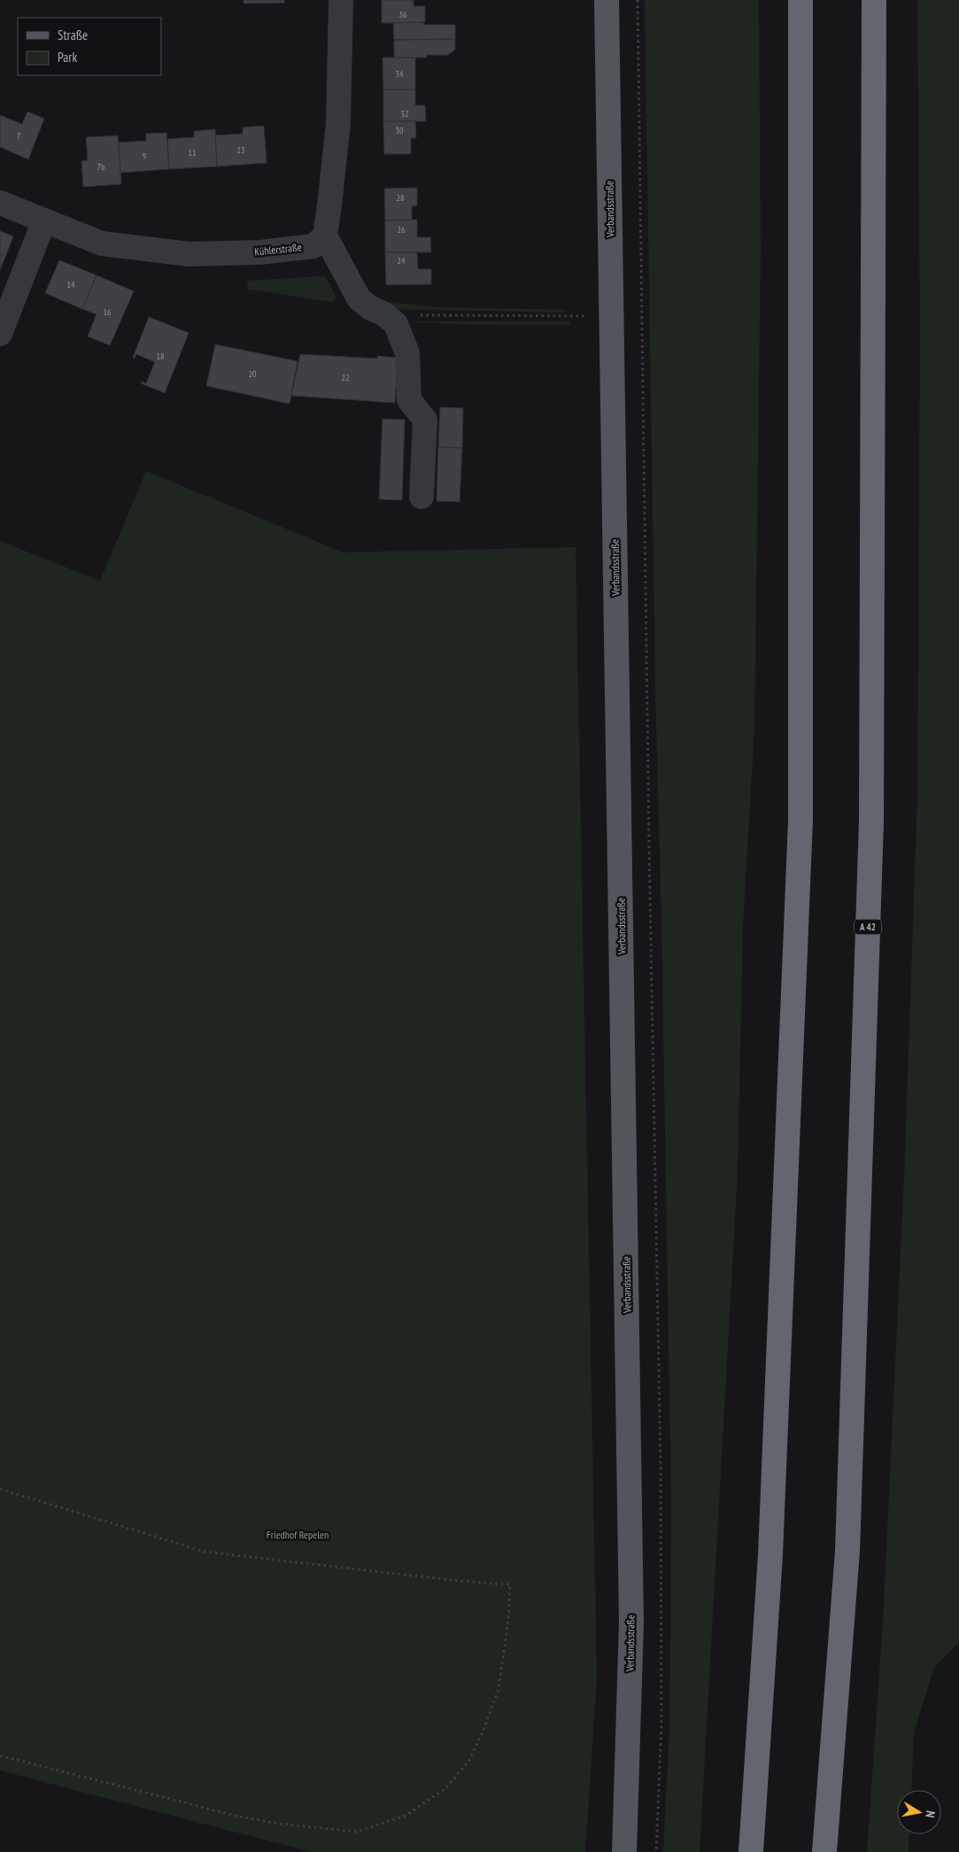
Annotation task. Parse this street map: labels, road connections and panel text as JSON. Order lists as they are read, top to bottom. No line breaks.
{"streets":{"highway":["A 42"],"main road":["Verbandsstraße"],"street":["Kühlerstraße"]},"parks":["Friedhof Repelen"],"house_numbers":["36","34","32","30","7","13","11","9","7b","28","26","24","14","16","18","20","22"],"legend":["Straße","Park"],"north":"right"}
